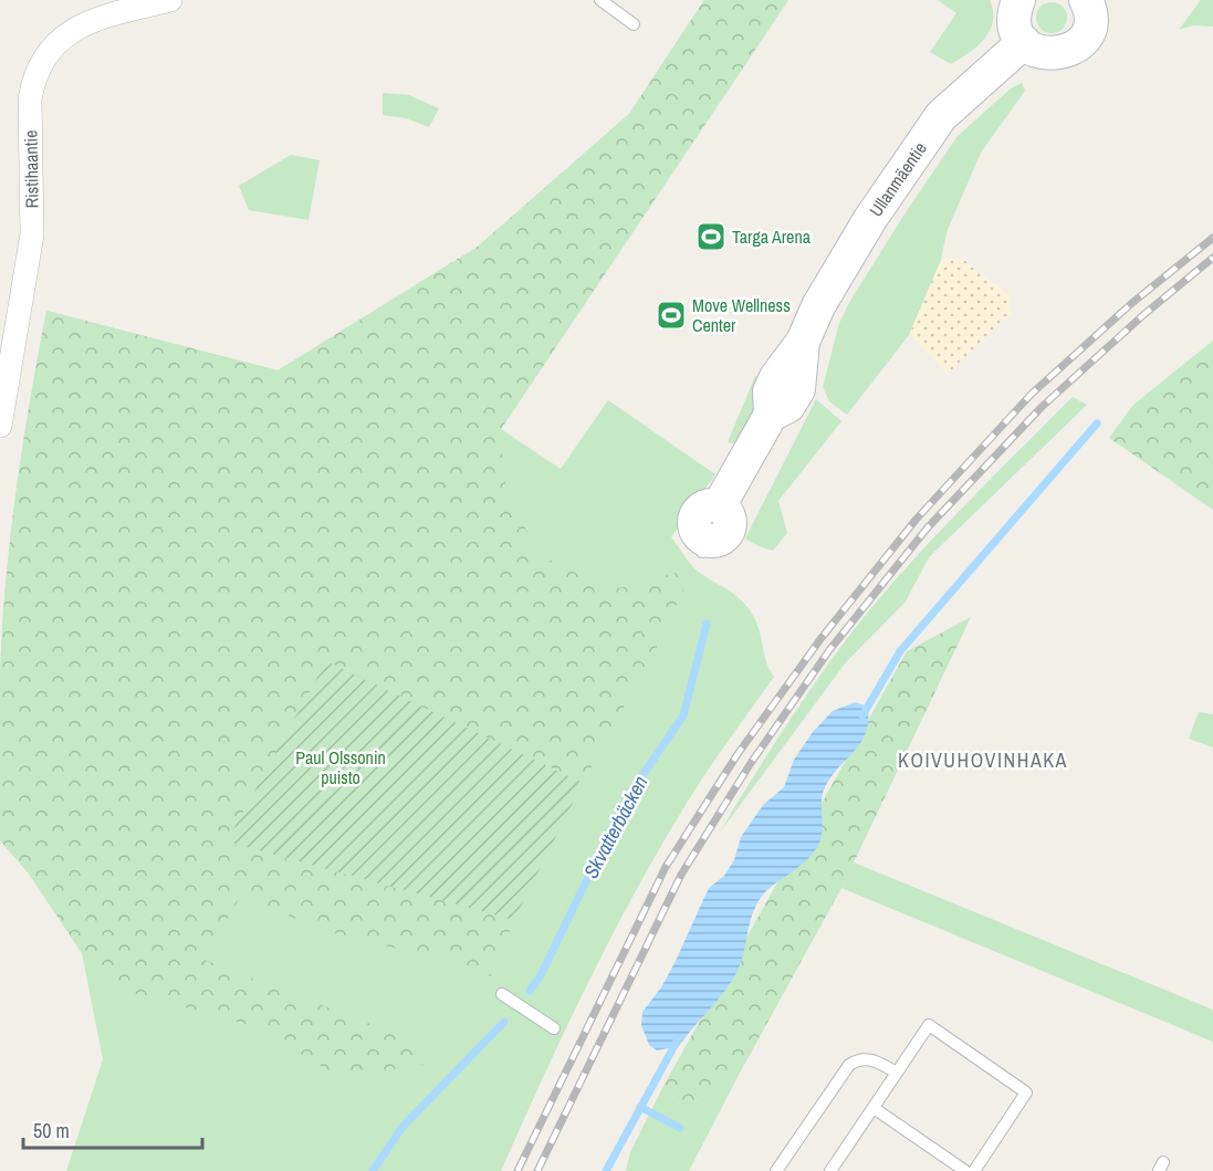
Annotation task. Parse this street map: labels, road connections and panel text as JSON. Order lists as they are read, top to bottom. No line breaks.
{"streets":{"street":["Ristihaantie","Ullanmäentie"]},"districts":["KOIVUHOVINHAKA"],"water":["Skvatterbäcken"],"parks":["Paul Olssonin puisto"],"places":{"sports":["Targa Arena","Move Wellness Center"]},"scale_bar":"50 m"}
